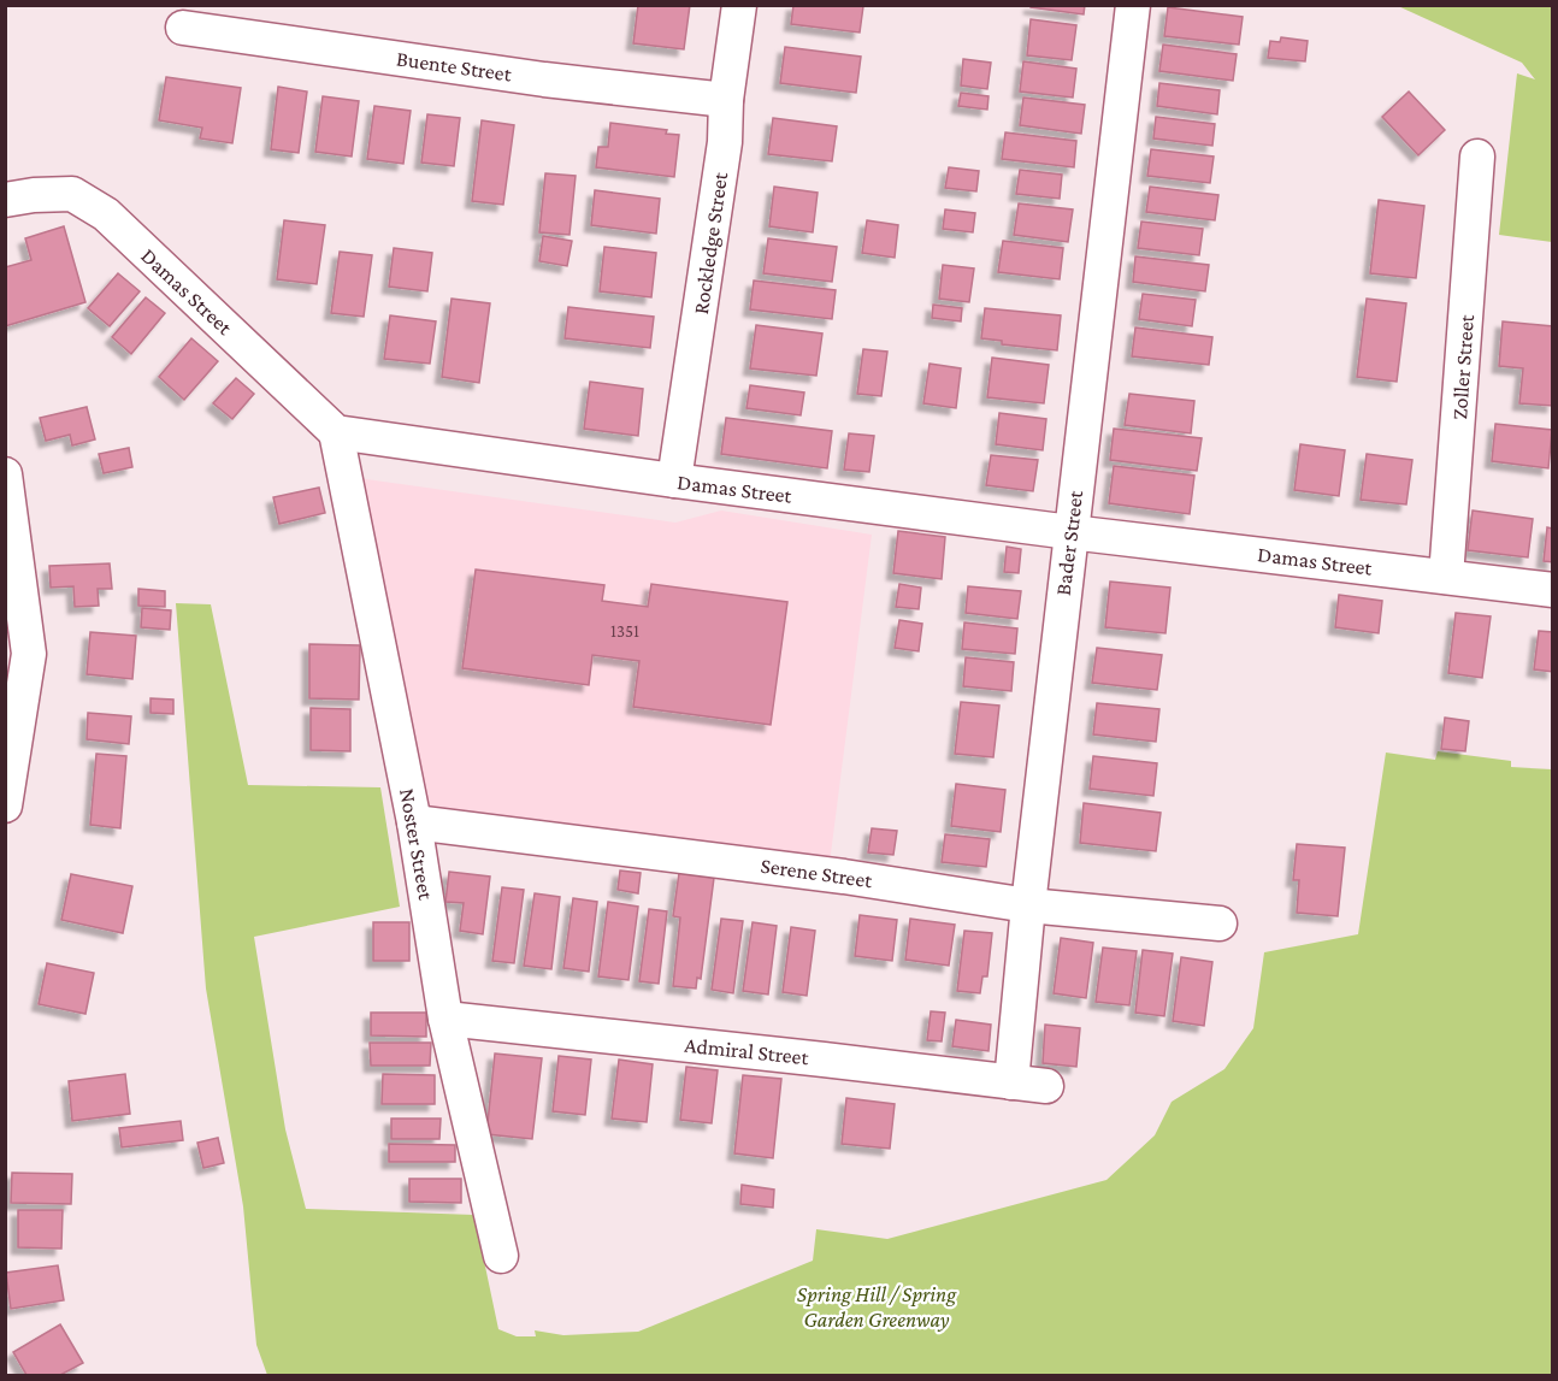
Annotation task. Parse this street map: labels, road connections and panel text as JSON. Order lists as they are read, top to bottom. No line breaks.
{"streets":{"street":["Buente Street","Rockledge Street","Damas Street","Zoller Street","Bader Street","Noster Street","Serene Street","Admiral Street"]},"crossings":[["Buente Street","Rockledge Street"],["Rockledge Street","Damas Street"],["Damas Street","Zoller Street"],["Damas Street","Bader Street"],["Damas Street","Noster Street"],["Bader Street","Serene Street"],["Bader Street","Admiral Street"],["Noster Street","Serene Street"],["Noster Street","Admiral Street"]],"parks":["Spring Hill / Spring Garden Greenway"],"house_numbers":["1351"]}
